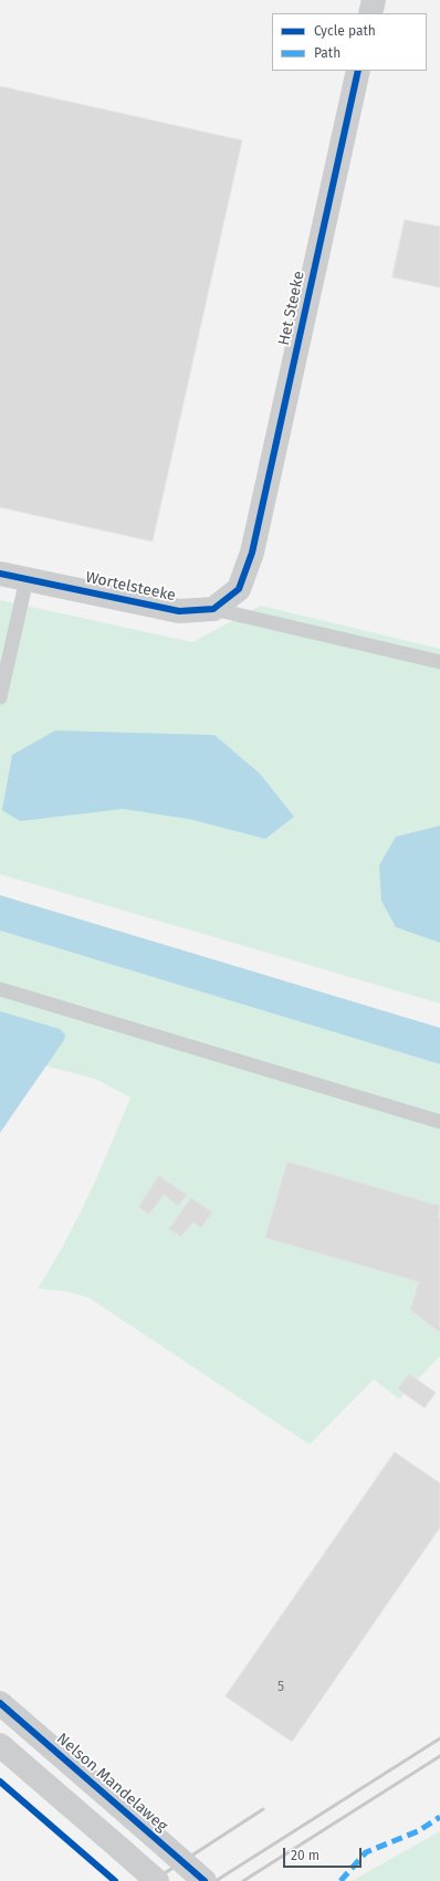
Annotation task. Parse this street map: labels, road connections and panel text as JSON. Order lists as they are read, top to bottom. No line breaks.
{"streets":{"street":["Het Steeke","Wortelsteeke","Nelson Mandelaweg"]},"crossings":[["Het Steeke","Wortelsteeke"]],"house_numbers":["5"],"legend":["Cycle path","Path"],"scale_bar":"20 m"}
